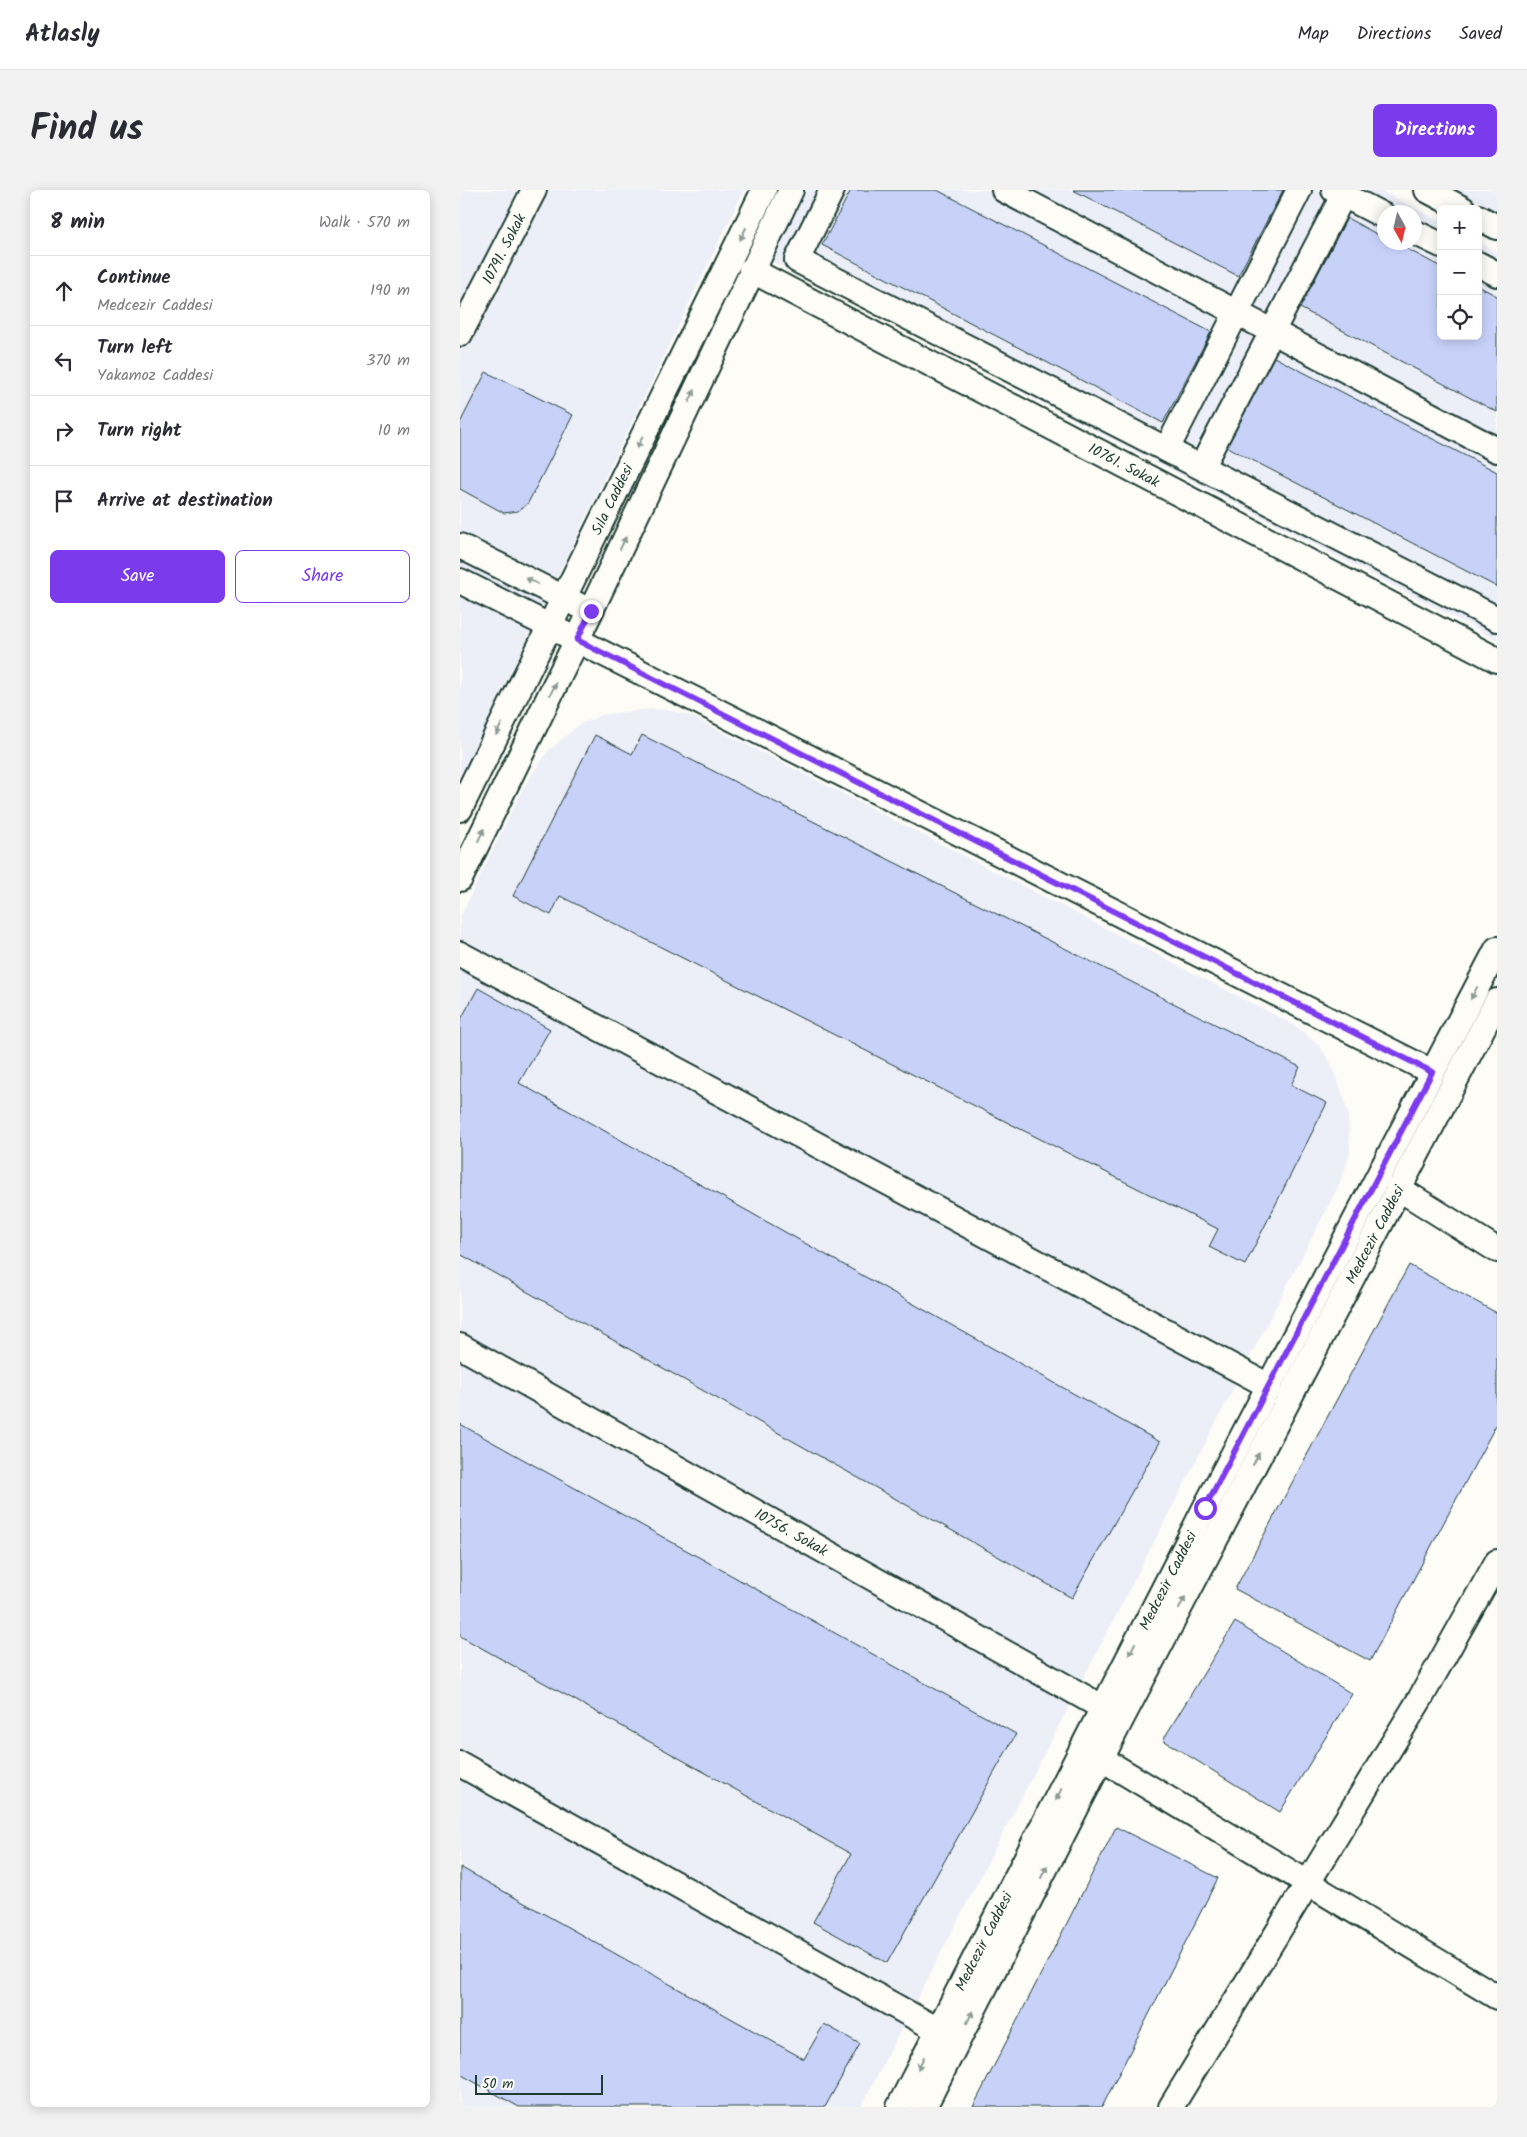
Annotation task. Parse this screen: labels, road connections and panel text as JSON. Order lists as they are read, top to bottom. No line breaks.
{"streets":{"street":["10791. Sokak","10761. Sokak","Sıla Caddesi","Medcezir Caddesi","10756. Sokak"]},"crossings":[["Medcezir Caddesi","10756. Sokak"]],"scale_bar":"50 m","north":"bottom","page":{"header":"Atlasly","nav":["Map","Directions","Saved"],"title":"Find us","buttons":["Directions",["Save","Share"]],"heading":["8 min","Walk · 570 m"],"map_buttons":["+","−"],"list":[["Continue","Medcezir Caddesi","190 m"],["Turn left","Yakamoz Caddesi","370 m"],["Turn right","10 m"],"Arrive at destination"],"scale":"50 m"}}
